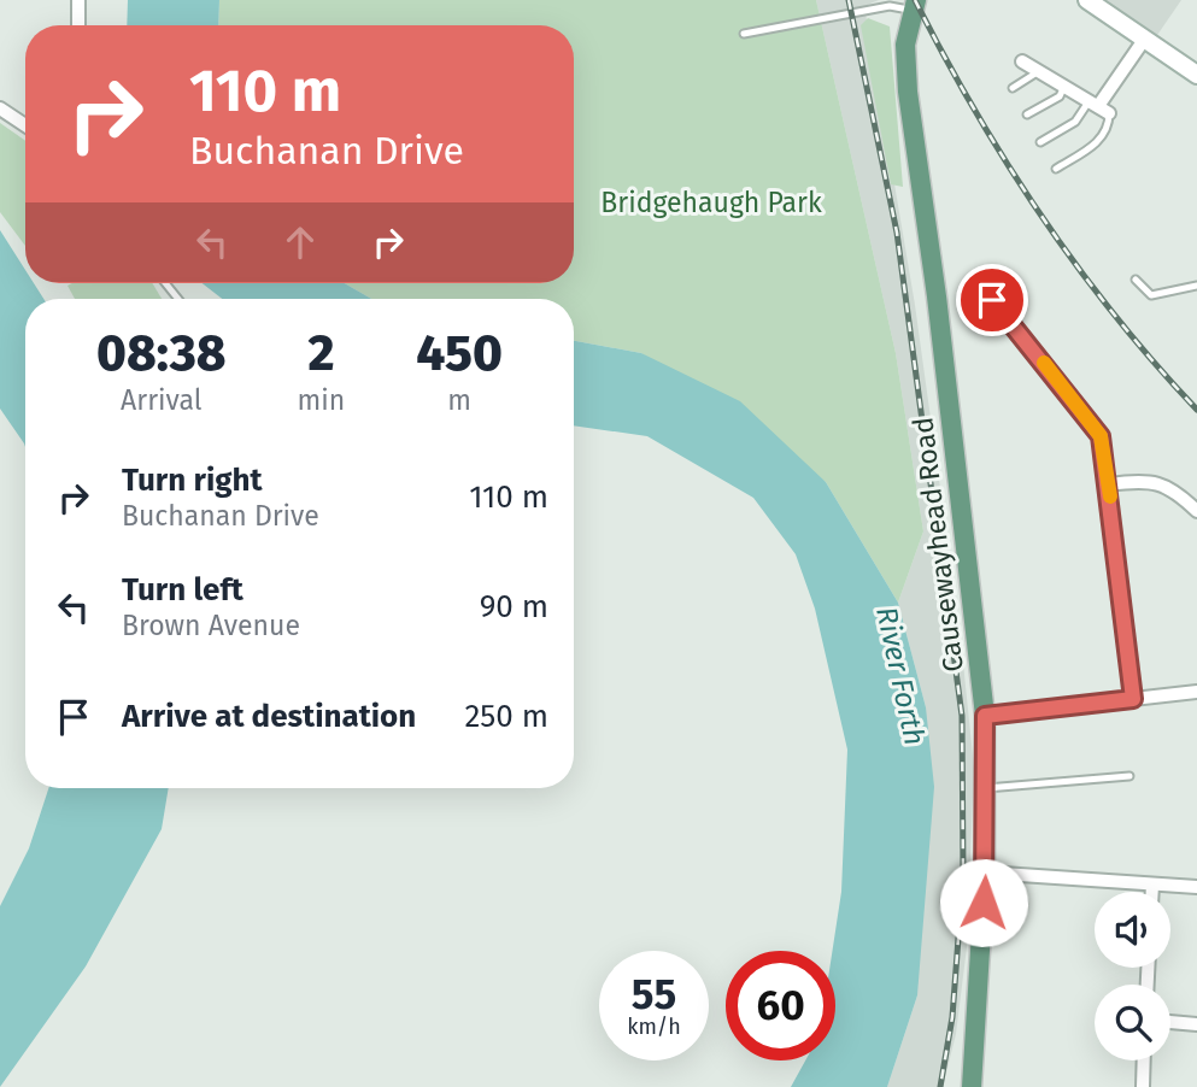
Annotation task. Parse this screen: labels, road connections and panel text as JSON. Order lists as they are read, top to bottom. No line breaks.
{"streets":{"main road":["Causewayhead Road"]},"water":["River Forth"],"parks":["Bridgehaugh Park"],"page":{"turn":["110 m","Buchanan Drive"],"eta":["08:38","Arrival","2","min","450","m"],"list":[{"name":"Turn right","note":"Buchanan Drive","value":"110 m"},{"name":"Turn left","note":"Brown Avenue","value":"90 m"},{"name":"Arrive at destination","value":"250 m"}],"speed":"55 km/h","limit":"60"}}
